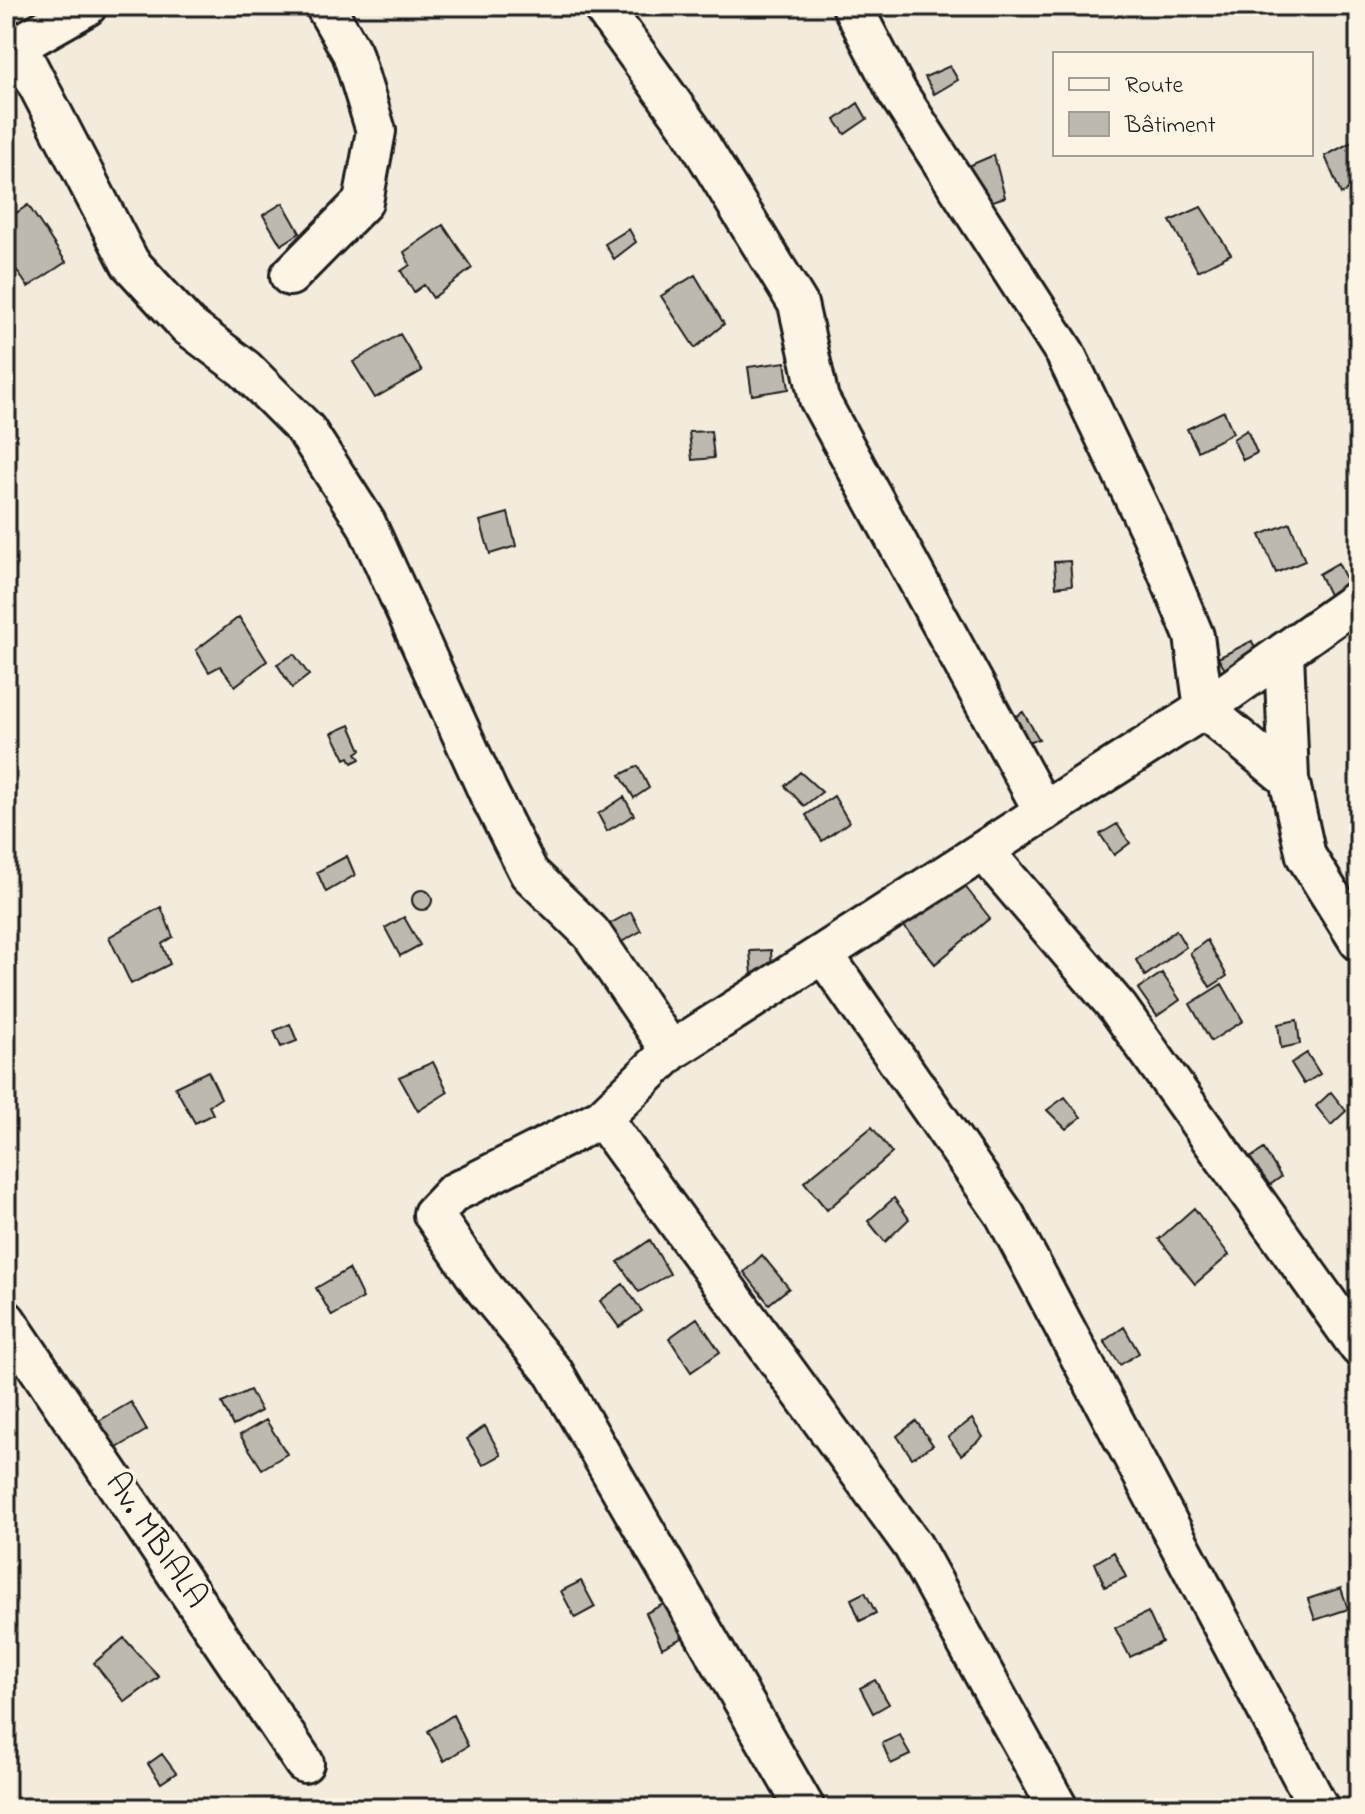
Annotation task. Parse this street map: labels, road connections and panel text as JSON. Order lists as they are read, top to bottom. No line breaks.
{"streets":{"street":["Av. MBIALA"]},"legend":["Route","Bâtiment"]}
